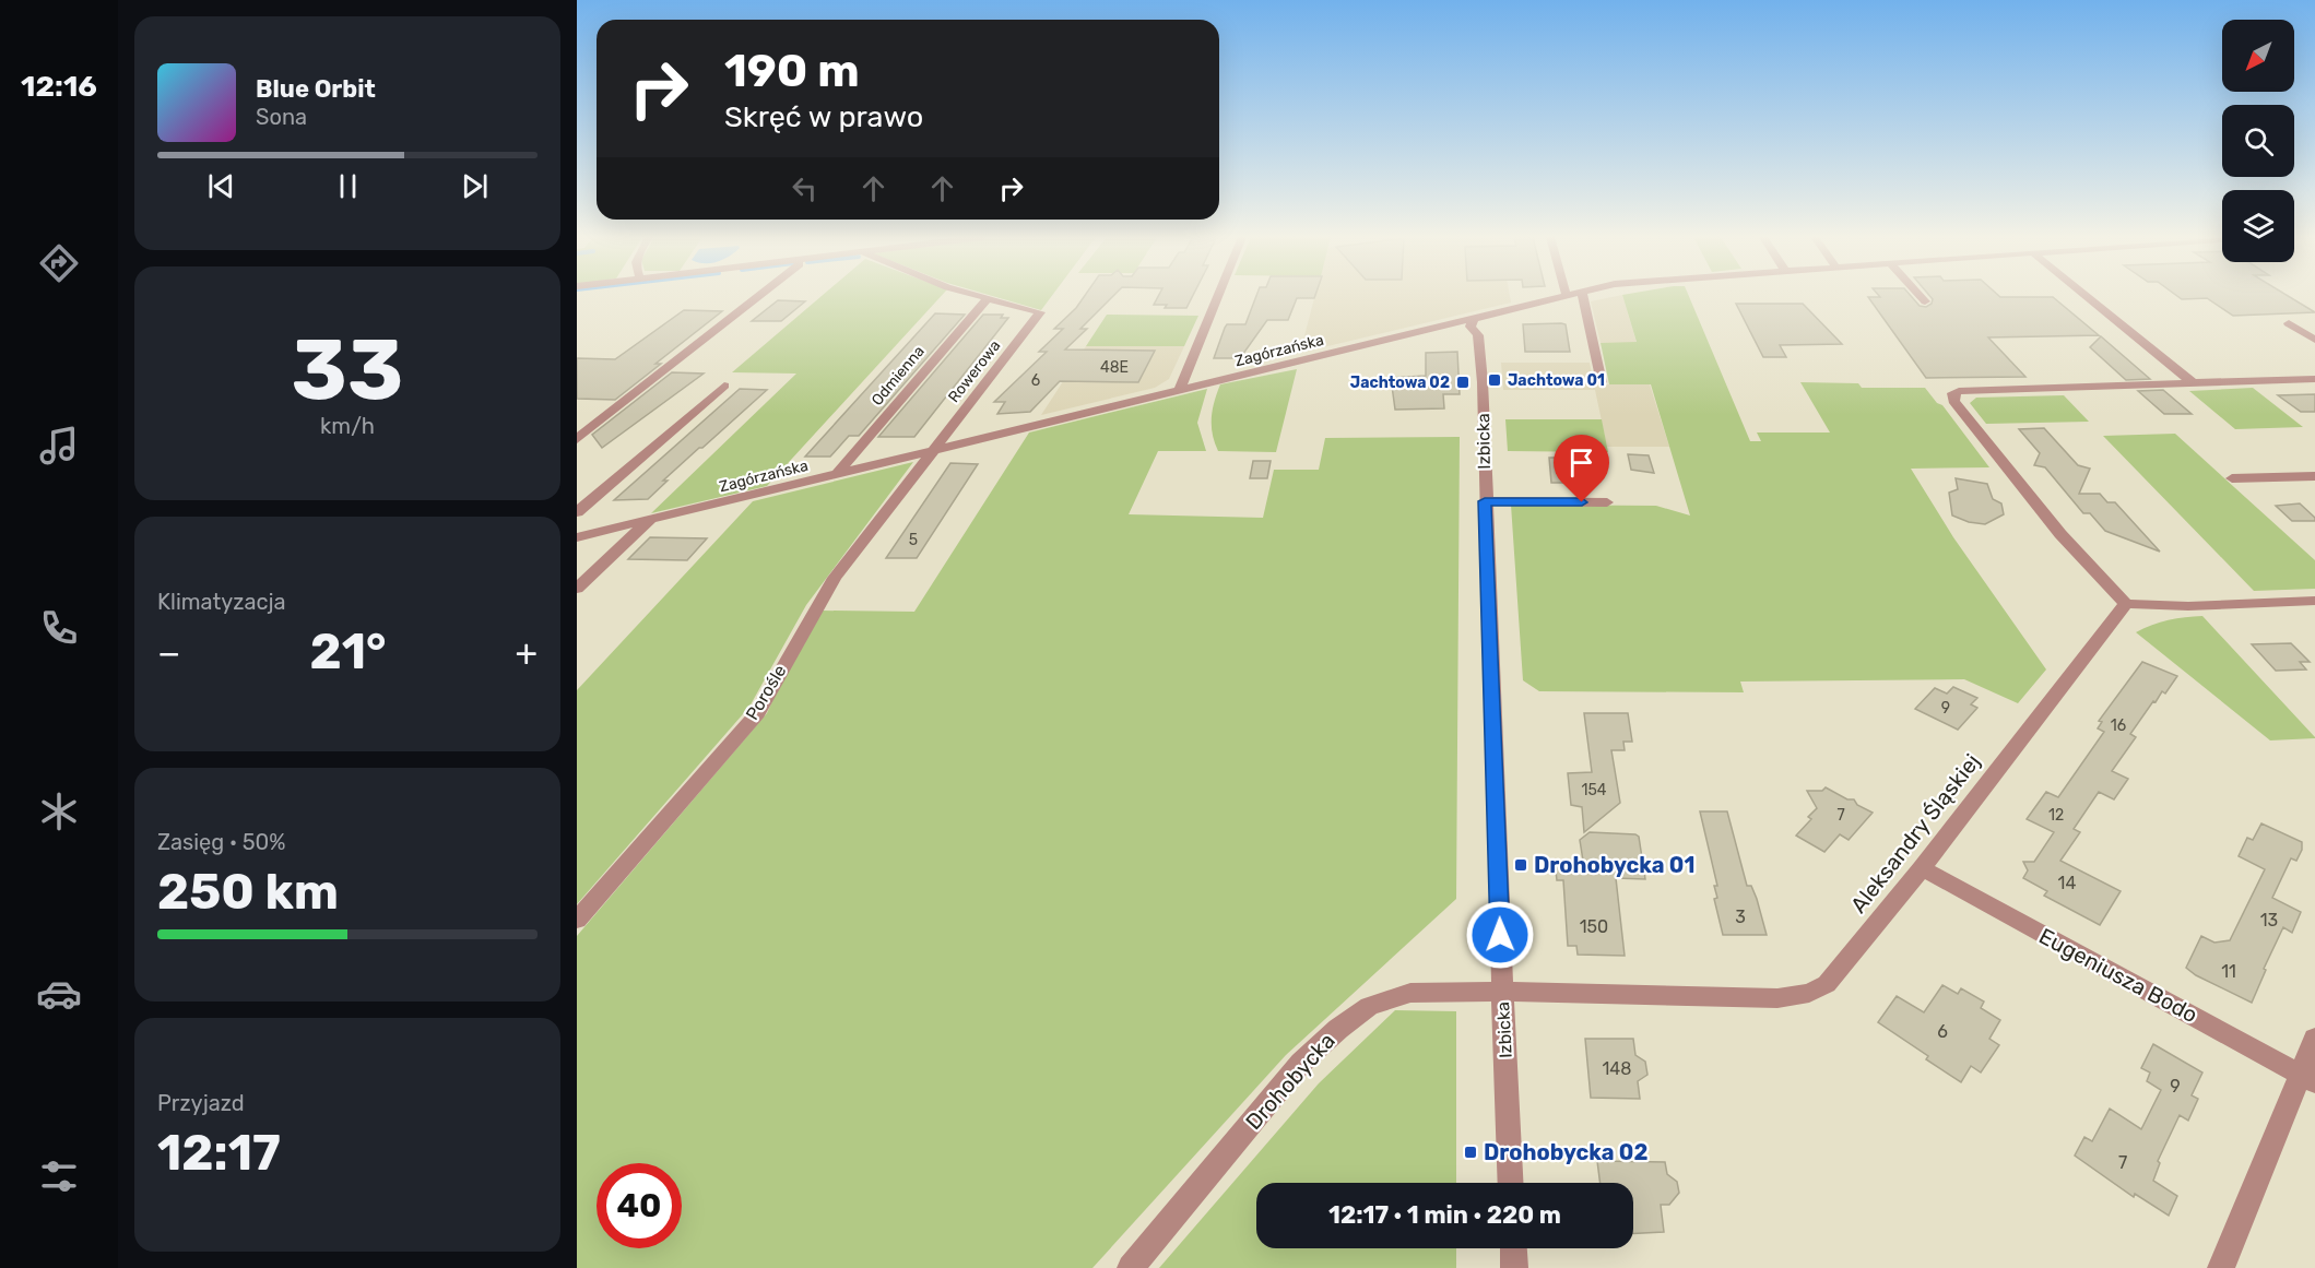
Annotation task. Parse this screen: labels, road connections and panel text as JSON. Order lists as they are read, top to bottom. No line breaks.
{"streets":{"street":["Zagórzańska","Rowerowa","Odmienna","Izbicka","Porośle","Aleksandry Śląskiej","Eugeniusza Bodo","Drohobycka"]},"crossings":[["Zagórzańska","Rowerowa"],["Zagórzańska","Odmienna"],["Zagórzańska","Izbicka"],["Zagórzańska","Porośle"],["Rowerowa","Odmienna"],["Rowerowa","Porośle"],["Izbicka","Aleksandry Śląskiej"],["Izbicka","Drohobycka"],["Aleksandry Śląskiej","Eugeniusza Bodo"],["Aleksandry Śląskiej","Drohobycka"]],"places":{"transit":["Jachtowa 01","Jachtowa 02","Drohobycka 01","Drohobycka 02"]},"house_numbers":["48E","6","5","9","16","154","7","12","14","3","13","150","11","6","148","9","7"],"north":"bottom left","page":{"tabs":"12:16","turn":["190 m","Skręć w prawo"],"song":["Blue Orbit","Sona"],"tile":[["33","km/h"],"Klimatyzacja",["Zasięg · 50%","250 km"],["Przyjazd","12:17"]],"heat":["−","21°","+"],"limit":"40","trip":"12:17 · 1 min · 220 m"}}
